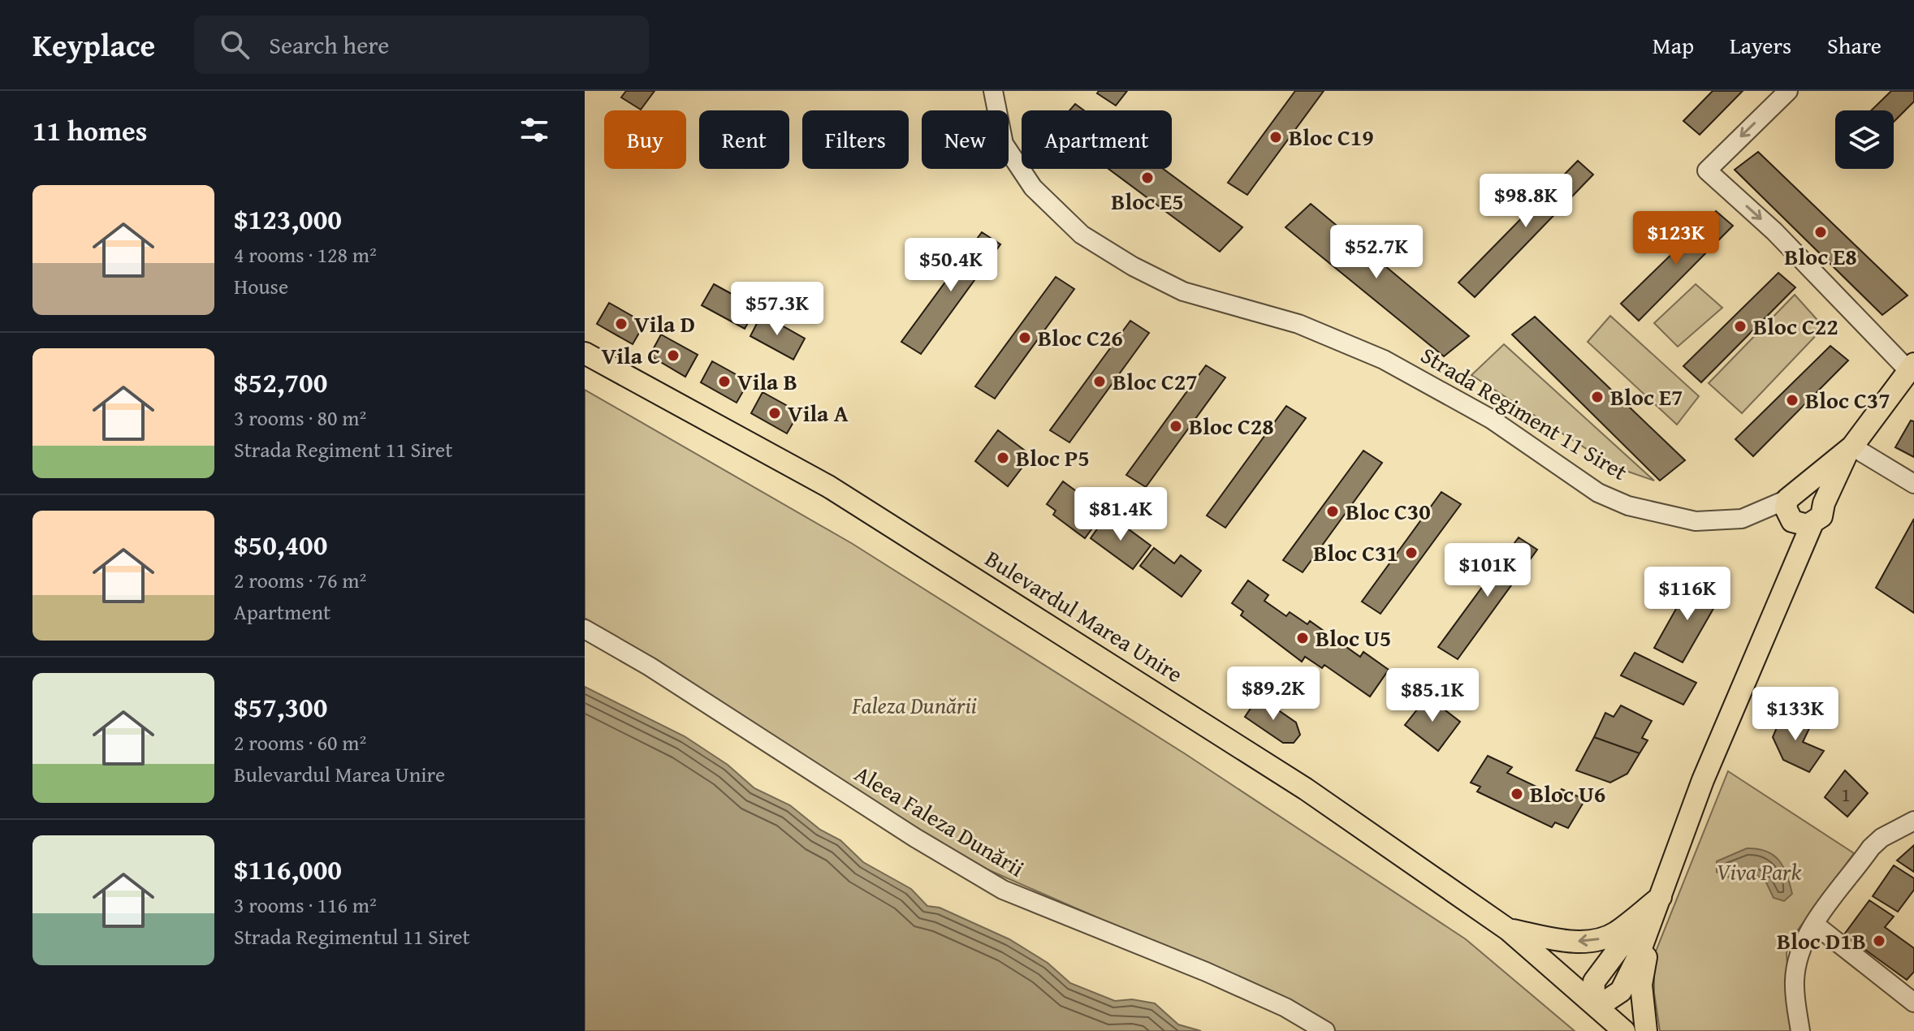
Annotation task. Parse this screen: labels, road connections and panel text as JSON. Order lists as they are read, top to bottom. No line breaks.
{"streets":{"main road":["Bulevardul Marea Unire"],"street":["Strada Regiment 11 Siret","Aleea Faleza Dunării"]},"parks":["Faleza Dunării","Viva Park"],"places":["Bloc C19","Bloc E5","Bloc E8","Vila D","Bloc C22","Bloc C26","Vila C","Vila B","Bloc C27","Bloc E7","Bloc C37","Vila A","Bloc C28","Bloc P5","Bloc C30","Bloc C31","Bloc U5","Bloc U6","Bloc D1B"],"house_numbers":["1"],"page":{"header":"Keyplace","search":"Search here","nav":["Map","Layers","Share"],"heading":"11 homes","chip":["Buy","Rent","Filters","New","Apartment"],"list":[{"name":"$123,000","note":"4 rooms · 128 m² · House"},{"name":"$52,700","note":"3 rooms · 80 m² · Strada Regiment 11 Siret"},{"name":"$50,400","note":"2 rooms · 76 m² · Apartment"},{"name":"$57,300","note":"2 rooms · 60 m² · Bulevardul Marea Unire"},{"name":"$116,000","note":"3 rooms · 116 m² · Strada Regimentul 11 Siret"}],"price":["$98.8K","$123K","$52.7K","$50.4K","$57.3K","$81.4K","$101K","$116K","$89.2K","$85.1K","$133K"]}}
